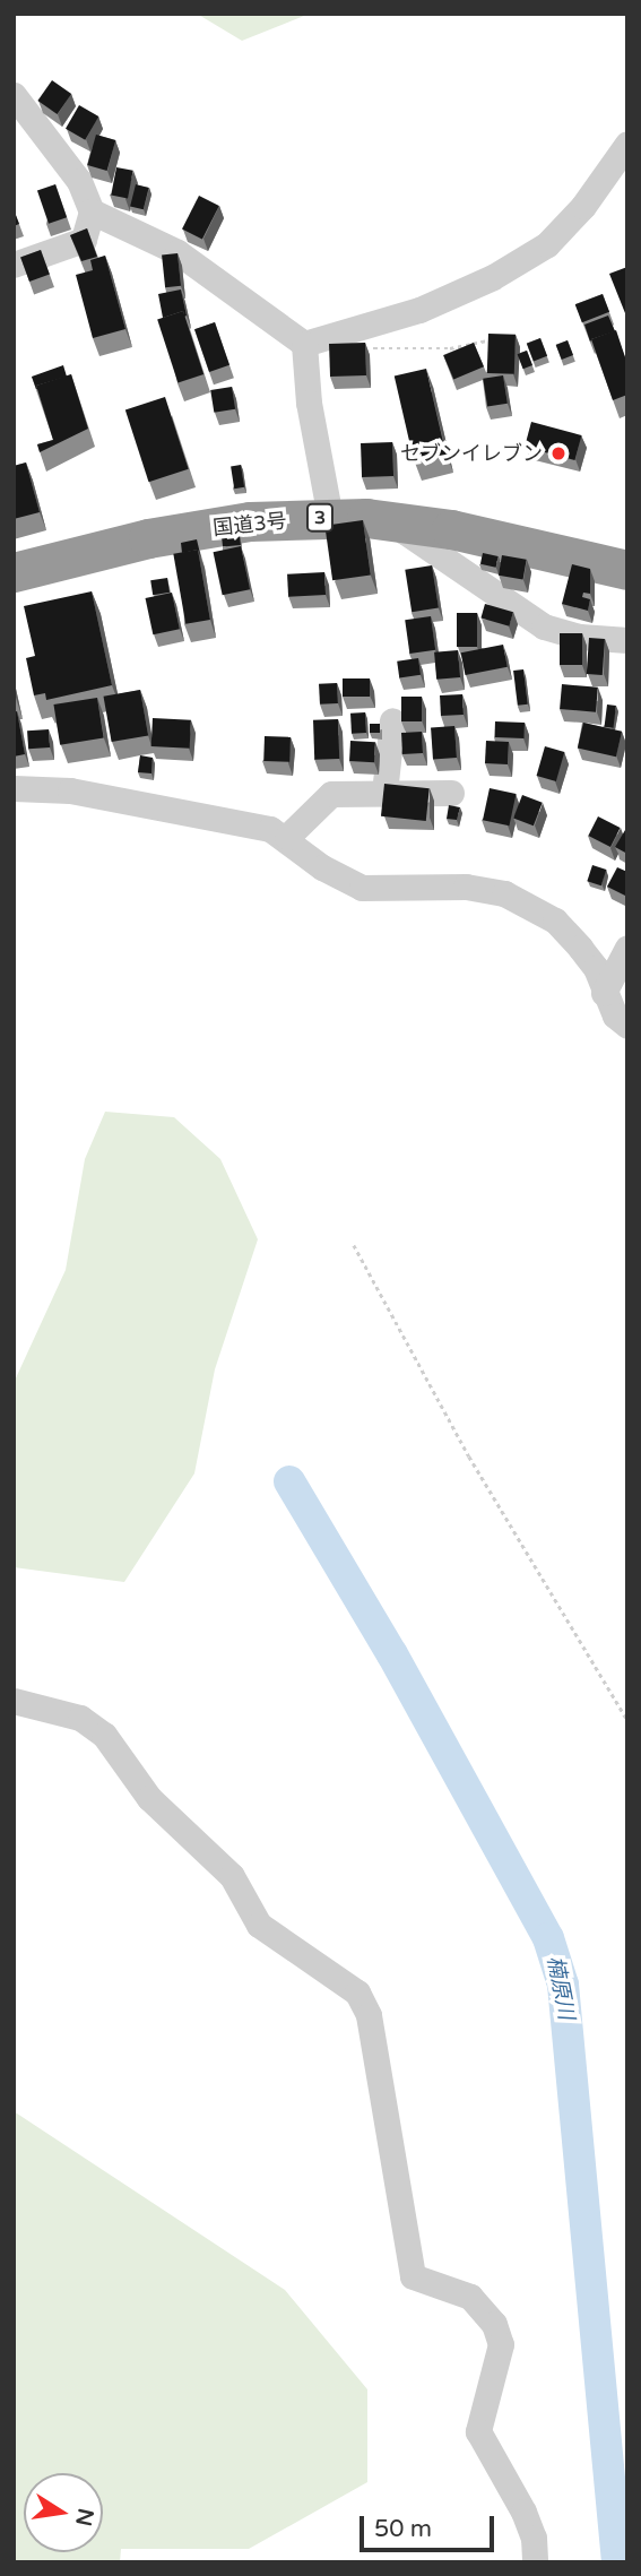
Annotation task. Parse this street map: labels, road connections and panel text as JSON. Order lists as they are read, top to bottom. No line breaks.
{"streets":{"highway":["3","国道3号"]},"water":["楠原川"],"places":["セブンイレブン"],"scale_bar":"50 m","north":"right"}
